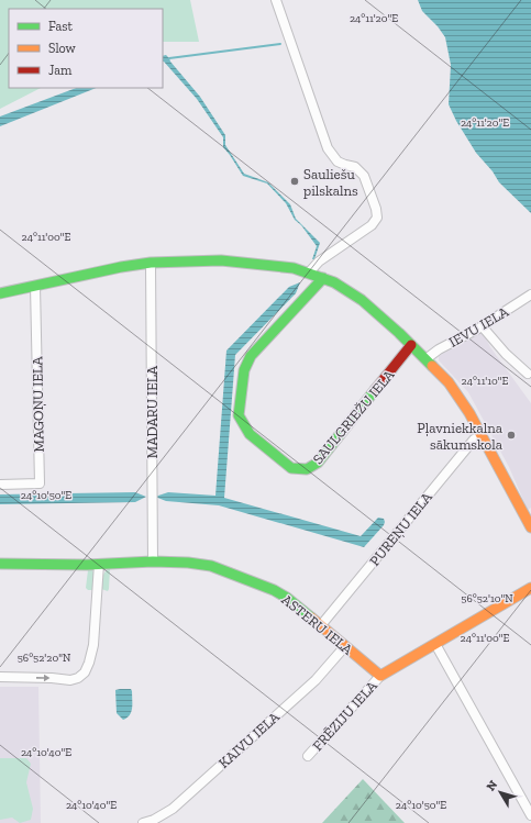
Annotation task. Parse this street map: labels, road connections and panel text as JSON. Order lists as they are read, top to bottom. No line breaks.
{"streets":{"street":["IEVU IELA","MAGOŅU IELA","MADARU IELA","SAULGRIEŽU IELA","PUREŅU IELA","ASTERU IELA","FRĒZIJU IELA","KAIVU IELA"]},"crossings":[["MADARU IELA","ASTERU IELA"],["PUREŅU IELA","ASTERU IELA"],["ASTERU IELA","FRĒZIJU IELA"],["ASTERU IELA","KAIVU IELA"]],"places":["Sauliešu pilskalns","Pļavniekkalna sākumskola"],"legend":["Fast","Slow","Jam"],"north":"top left","coordinates":["24°11'20\"E","24°11'00\"E","24°11'10\"E","24°10'50\"E","56°52'10\"N","56°52'20\"N","24°10'40\"E"]}
